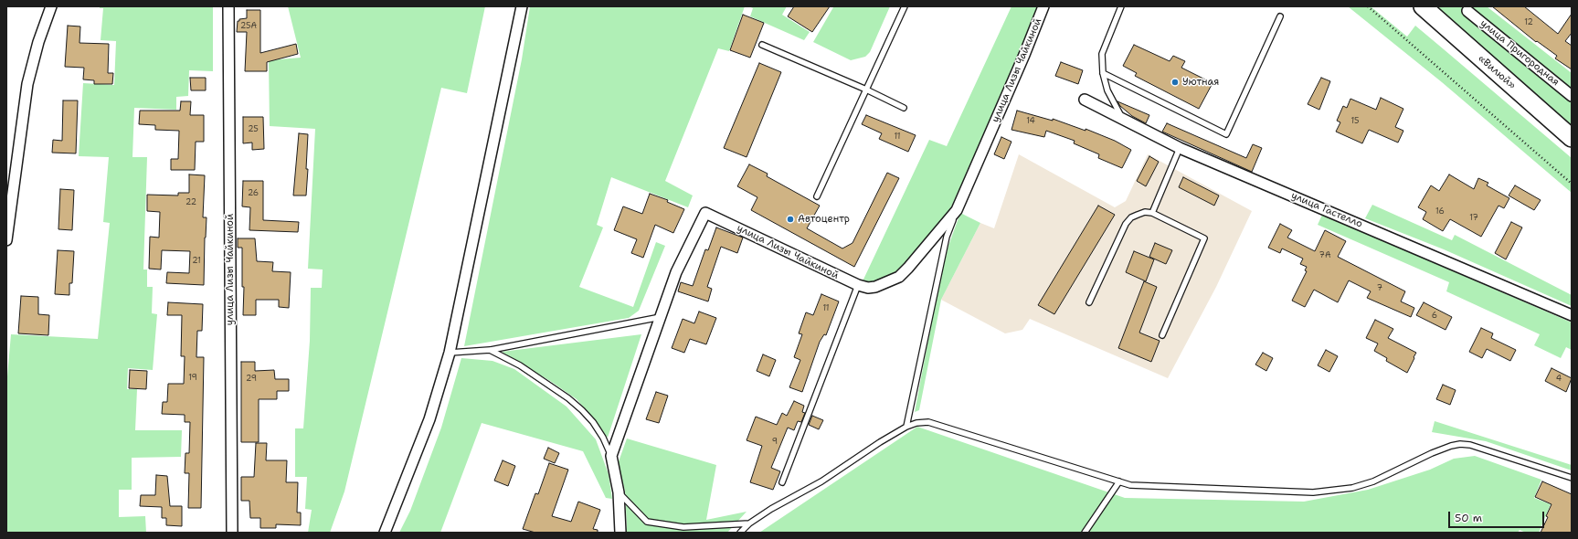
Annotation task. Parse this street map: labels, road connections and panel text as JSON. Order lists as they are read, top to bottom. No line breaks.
{"streets":{"highway":["«Вилюй»"],"street":["улица Пригородная","улица Лизы Чайкиной","улица Гастелло"]},"places":["Уютная","Автоцентр"],"house_numbers":["12","25А","14","15","25","11","26","22","16","17","7А","21","7","11","6","19","29","4","9"],"scale_bar":"50 m"}
